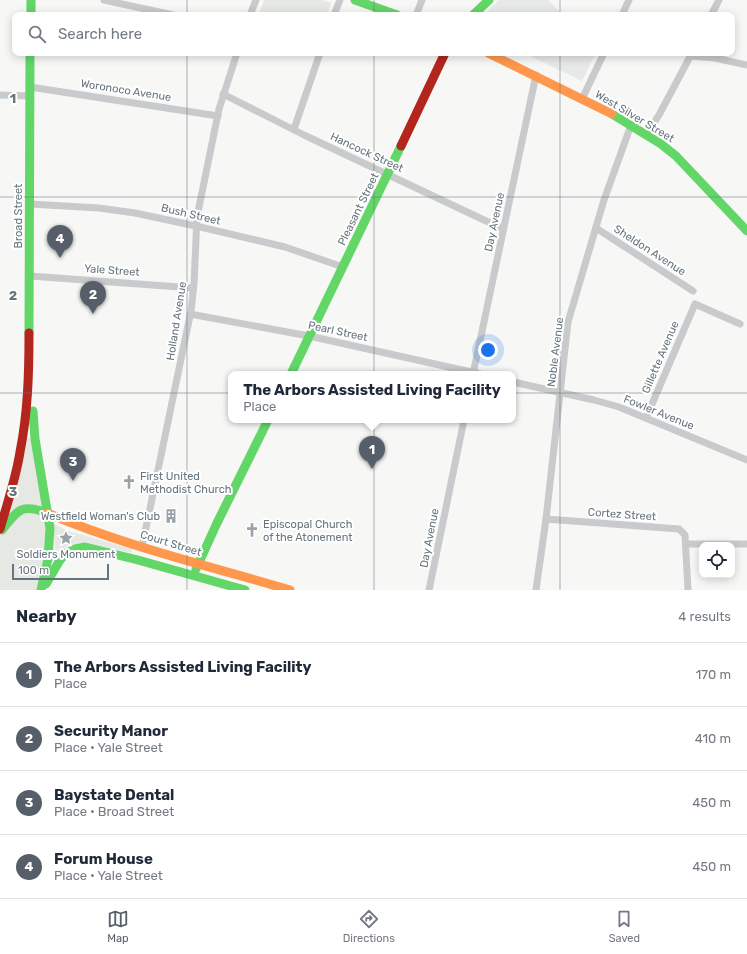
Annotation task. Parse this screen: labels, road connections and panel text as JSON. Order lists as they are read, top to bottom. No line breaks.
{"streets":{"main road":["West Silver Street","Pleasant Street","Broad Street","Court Street"],"street":["Woronoco Avenue","Hancock Street","Bush Street","Day Avenue","Sheldon Avenue","Yale Street","Holland Avenue","Pearl Street","Noble Avenue","Gillette Avenue","Fowler Avenue","Cortez Street"]},"crossings":[["Woronoco Avenue","Broad Street"],["Woronoco Avenue","Holland Avenue"],["West Silver Street","Day Avenue"],["West Silver Street","Noble Avenue"],["Hancock Street","Pleasant Street"],["Hancock Street","Day Avenue"],["Hancock Street","Holland Avenue"],["Pleasant Street","Bush Street"],["Pleasant Street","Pearl Street"],["Bush Street","Broad Street"],["Bush Street","Holland Avenue"],["Broad Street","Yale Street"],["Broad Street","Court Street"],["Sheldon Avenue","Noble Avenue"],["Yale Street","Holland Avenue"],["Holland Avenue","Pearl Street"],["Holland Avenue","Court Street"],["Noble Avenue","Fowler Avenue"],["Noble Avenue","Cortez Street"],["Gillette Avenue","Fowler Avenue"]],"places":{"church":["First United Methodist Church","Episcopal Church of the Atonement"],"building":["Westfield Woman's Club"],"place":["Soldiers Monument"]},"scale_bar":"100 m","page":{"search":"Search here","pins":["4","2","1","3"],"popup":["The Arbors Assisted Living Facility","Place"],"scale":"100 m","heading":["Nearby","4 results"],"list":[{"mark":"1","name":"The Arbors Assisted Living Facility","note":"Place","value":"170 m"},{"mark":"2","name":"Security Manor","note":"Place · Yale Street","value":"410 m"},{"mark":"3","name":"Baystate Dental","note":"Place · Broad Street","value":"450 m"},{"mark":"4","name":"Forum House","note":"Place · Yale Street","value":"450 m"}],"nav":["Map","Directions","Saved"]},"grid":{"rows":["1","2","3"]}}
